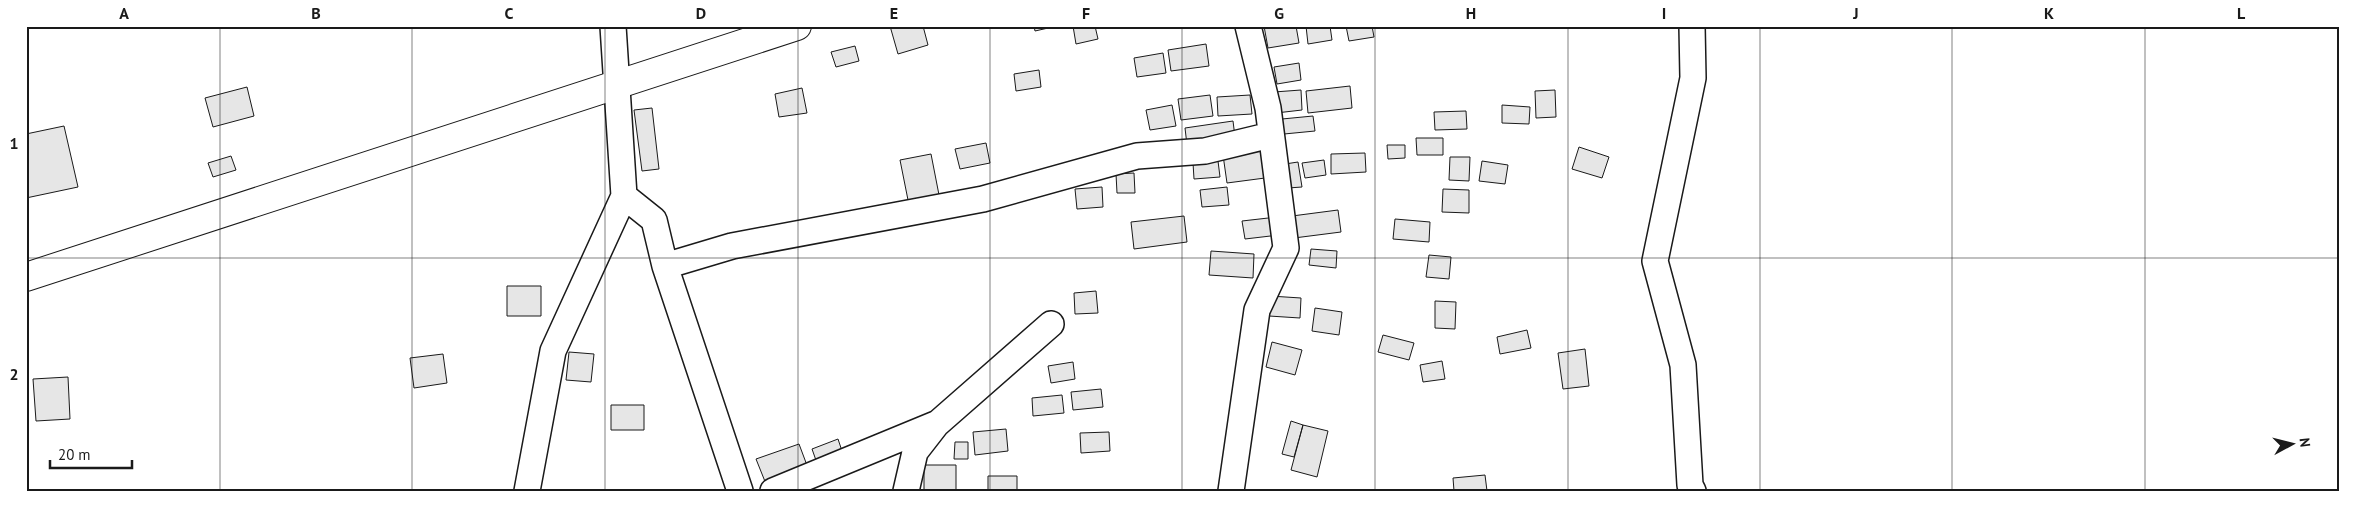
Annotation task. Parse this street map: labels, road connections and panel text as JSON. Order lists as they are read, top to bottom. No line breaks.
{"scale_bar":"20 m","north":"right","grid":{"columns":["A","B","C","D","E","F","G","H","I","J","K","L"],"rows":["1","2"]}}
